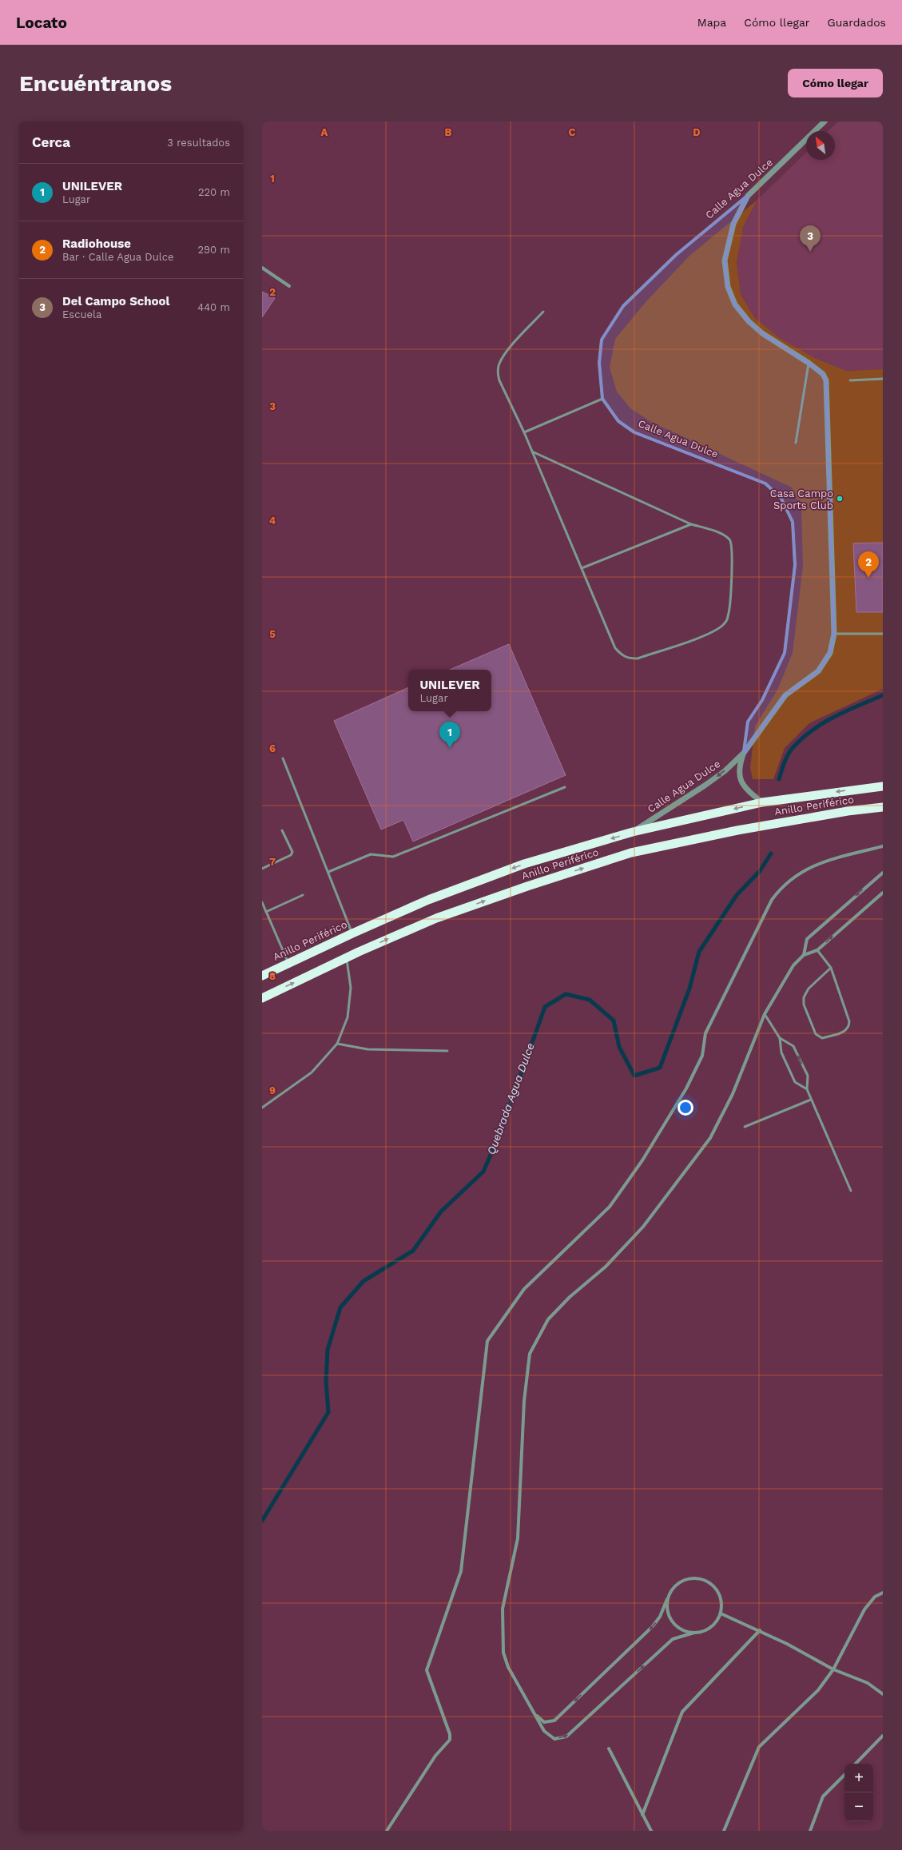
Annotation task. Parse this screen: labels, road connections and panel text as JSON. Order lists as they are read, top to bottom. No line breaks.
{"streets":{"highway":["Anillo Periférico"],"street":["Calle Agua Dulce"]},"crossings":[["Calle Agua Dulce","Anillo Periférico"]],"water":["Quebrada Agua Dulce"],"places":["Casa Campo Sports Club"],"north":"top left","page":{"header":"Locato","nav":["Mapa","Cómo llegar","Guardados"],"buttons":"Cómo llegar","title":"Encuéntranos","heading":["Cerca","3 resultados"],"list":[{"mark":"1","name":"UNILEVER","note":"Lugar","value":"220 m"},{"mark":"2","name":"Radiohouse","note":"Bar · Calle Agua Dulce","value":"290 m"},{"mark":"3","name":"Del Campo School","note":"Escuela","value":"440 m"}],"pins":["3","2","1"],"popup":["UNILEVER","Lugar"],"map_buttons":["+","−"]},"grid":{"columns":["A","B","C","D"],"rows":["1","2","3","4","5","6","7","8","9"]}}
